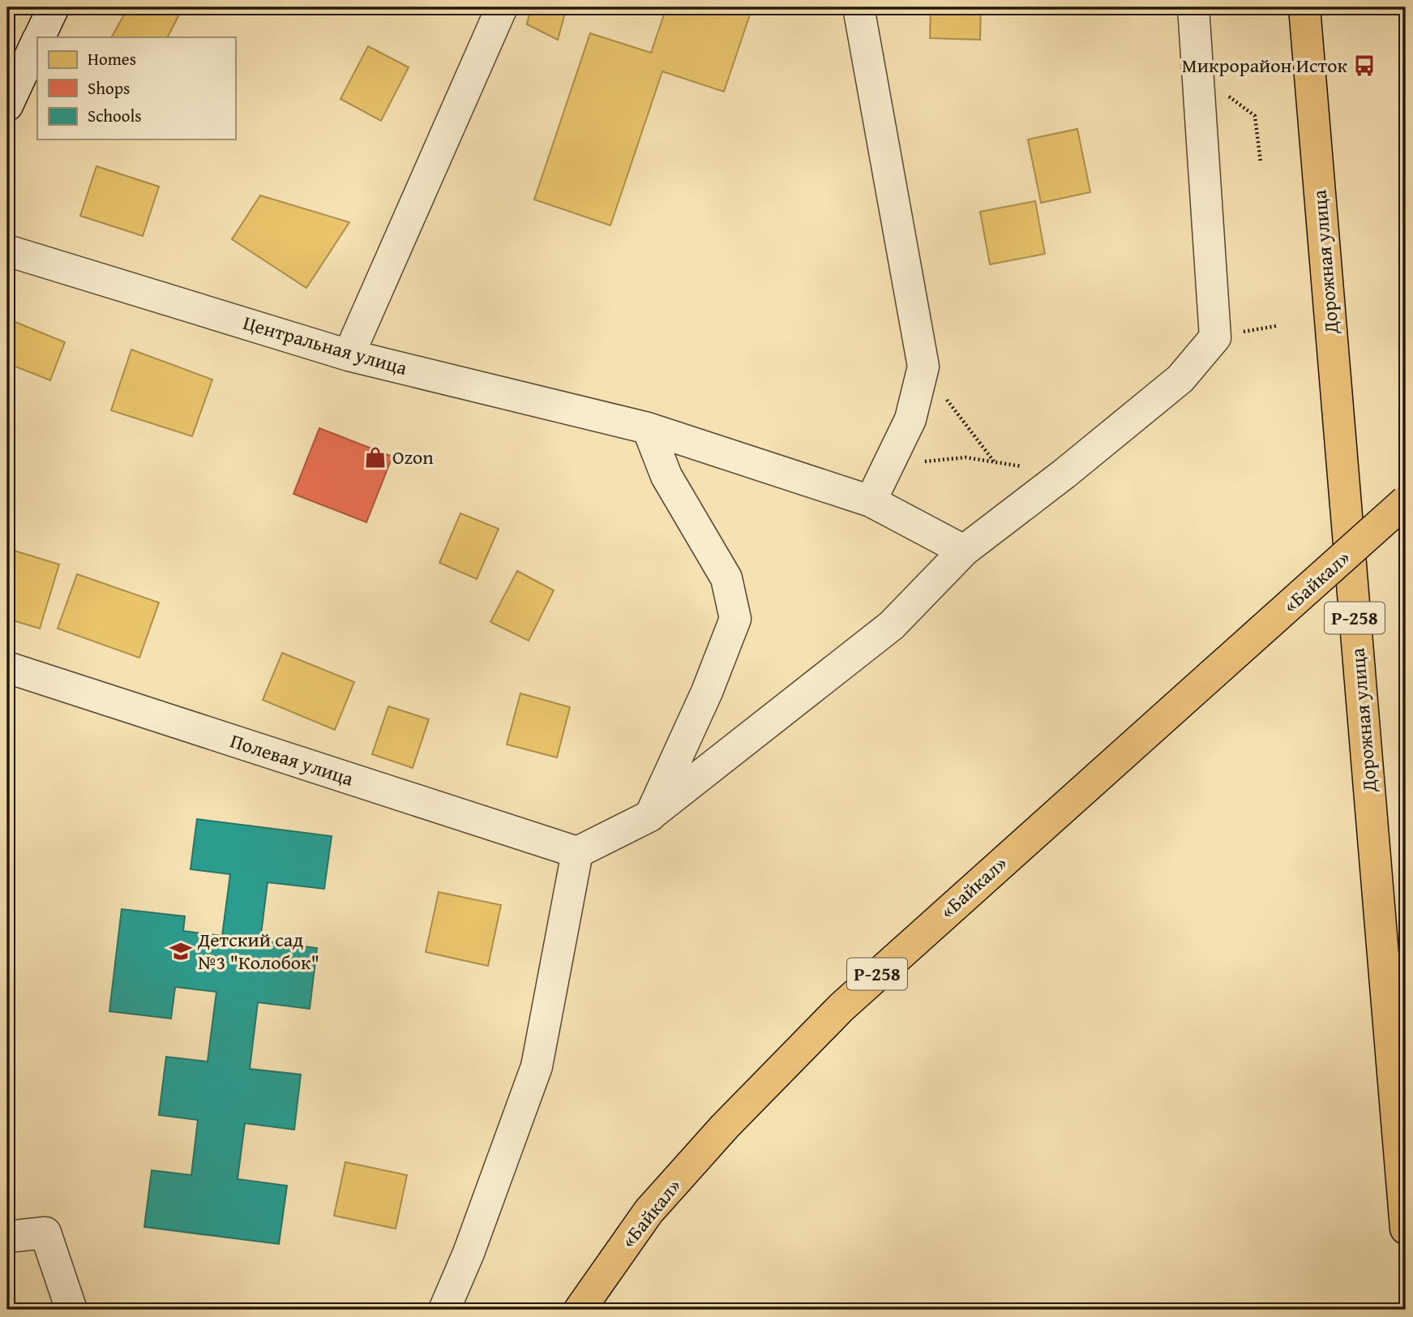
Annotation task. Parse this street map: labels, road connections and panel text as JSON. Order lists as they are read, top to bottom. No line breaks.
{"streets":{"highway":["Дорожная улица","«Байкал»","Р-258"],"street":["Центральная улица","Полевая улица"]},"places":{"bus stop":["Микрорайон Исток"],"shop":["Ozon"],"school or university":["Детский сад №3 \"Колобок\""]},"legend":["Homes","Shops","Schools"]}
